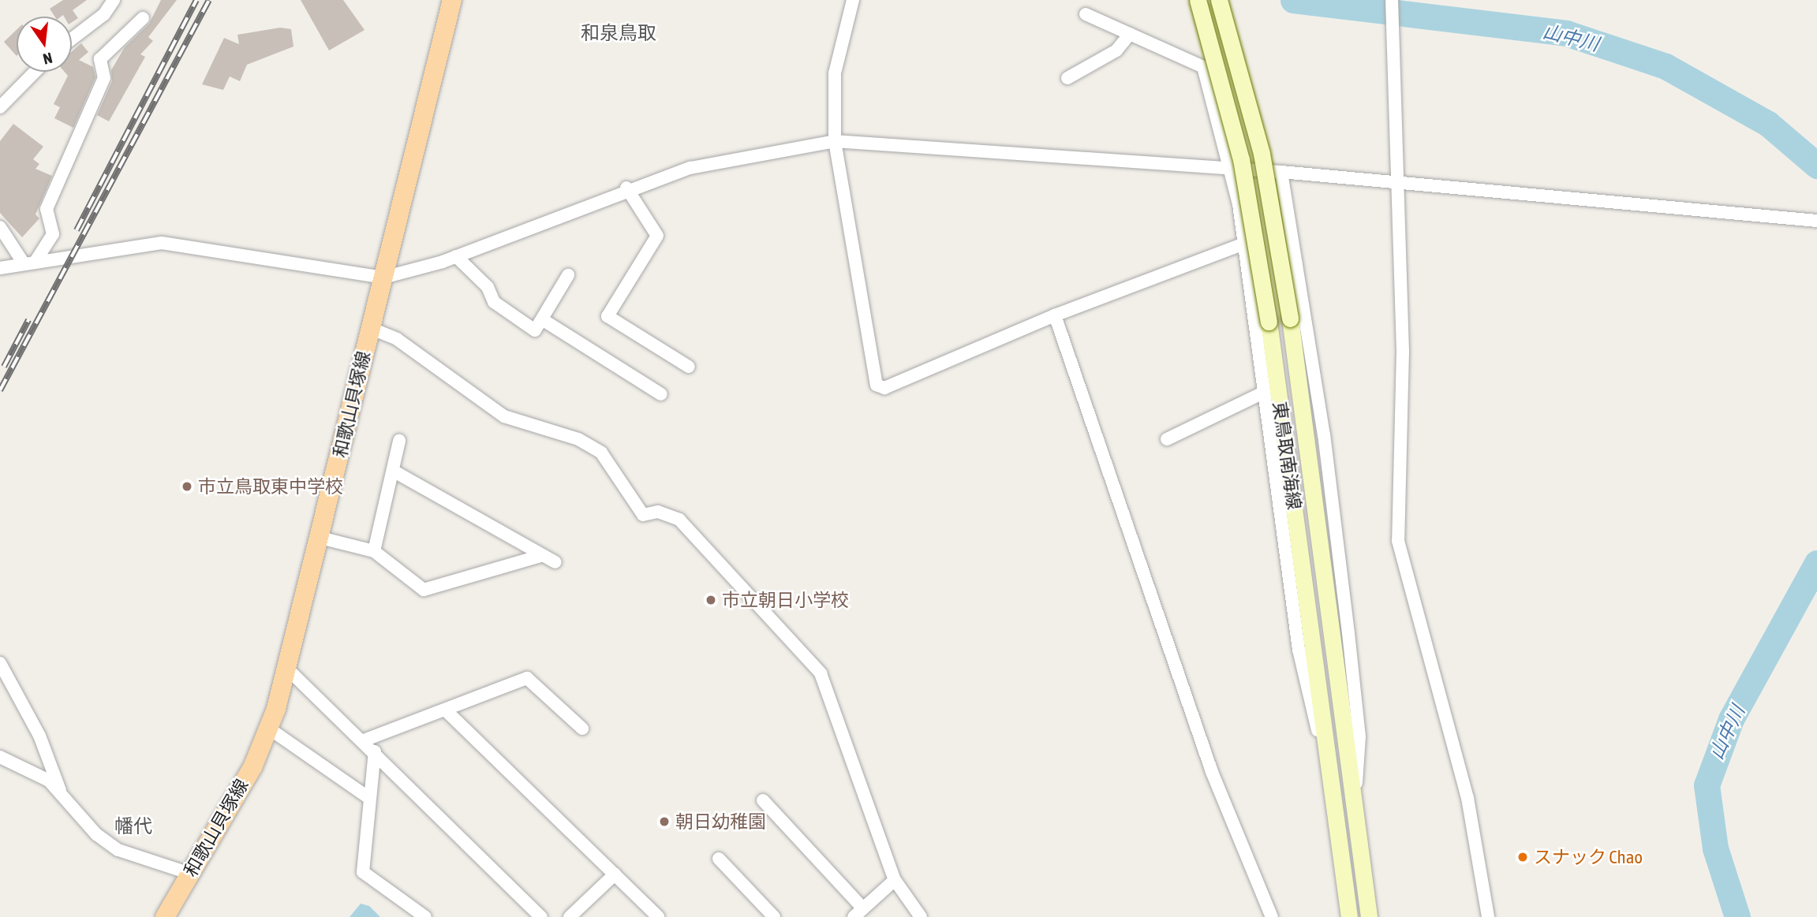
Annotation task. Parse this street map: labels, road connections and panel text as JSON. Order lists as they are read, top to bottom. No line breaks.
{"streets":{"main road":["和歌山貝塚線","東鳥取南海線"]},"districts":["和泉鳥取","幡代"],"water":["山中川"],"places":["市立鳥取東中学校","市立朝日小学校","朝日幼稚園","スナック Chao"],"north":"bottom"}
